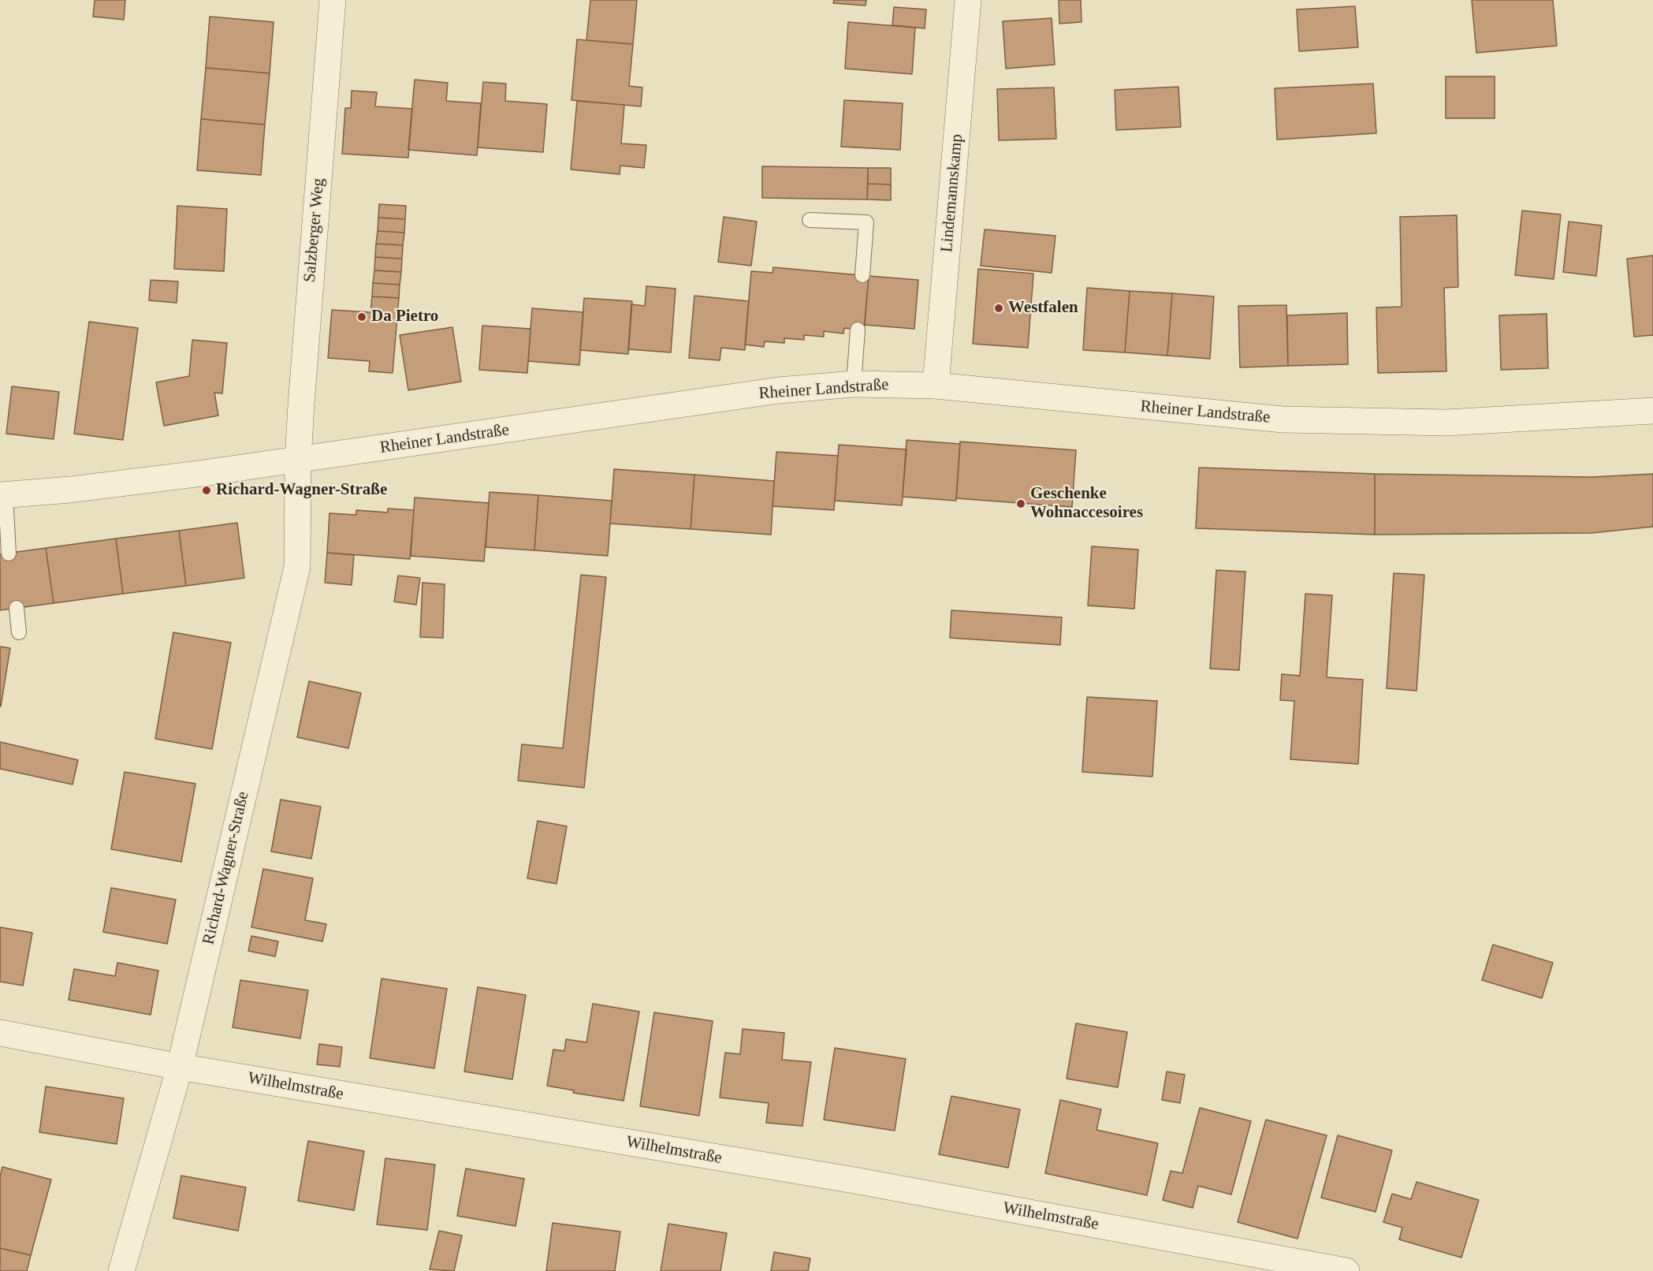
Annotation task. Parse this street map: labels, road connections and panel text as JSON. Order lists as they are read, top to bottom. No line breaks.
{"streets":{"street":["Lindemannskamp","Salzberger Weg","Rheiner Landstraße","Richard-Wagner-Straße","Wilhelmstraße"]},"crossings":[["Lindemannskamp","Rheiner Landstraße"],["Salzberger Weg","Rheiner Landstraße"],["Salzberger Weg","Richard-Wagner-Straße"],["Rheiner Landstraße","Richard-Wagner-Straße"],["Richard-Wagner-Straße","Wilhelmstraße"]],"places":["Westfalen","Da Pietro","Richard-Wagner-Straße","Geschenke Wohnaccesoires"]}
